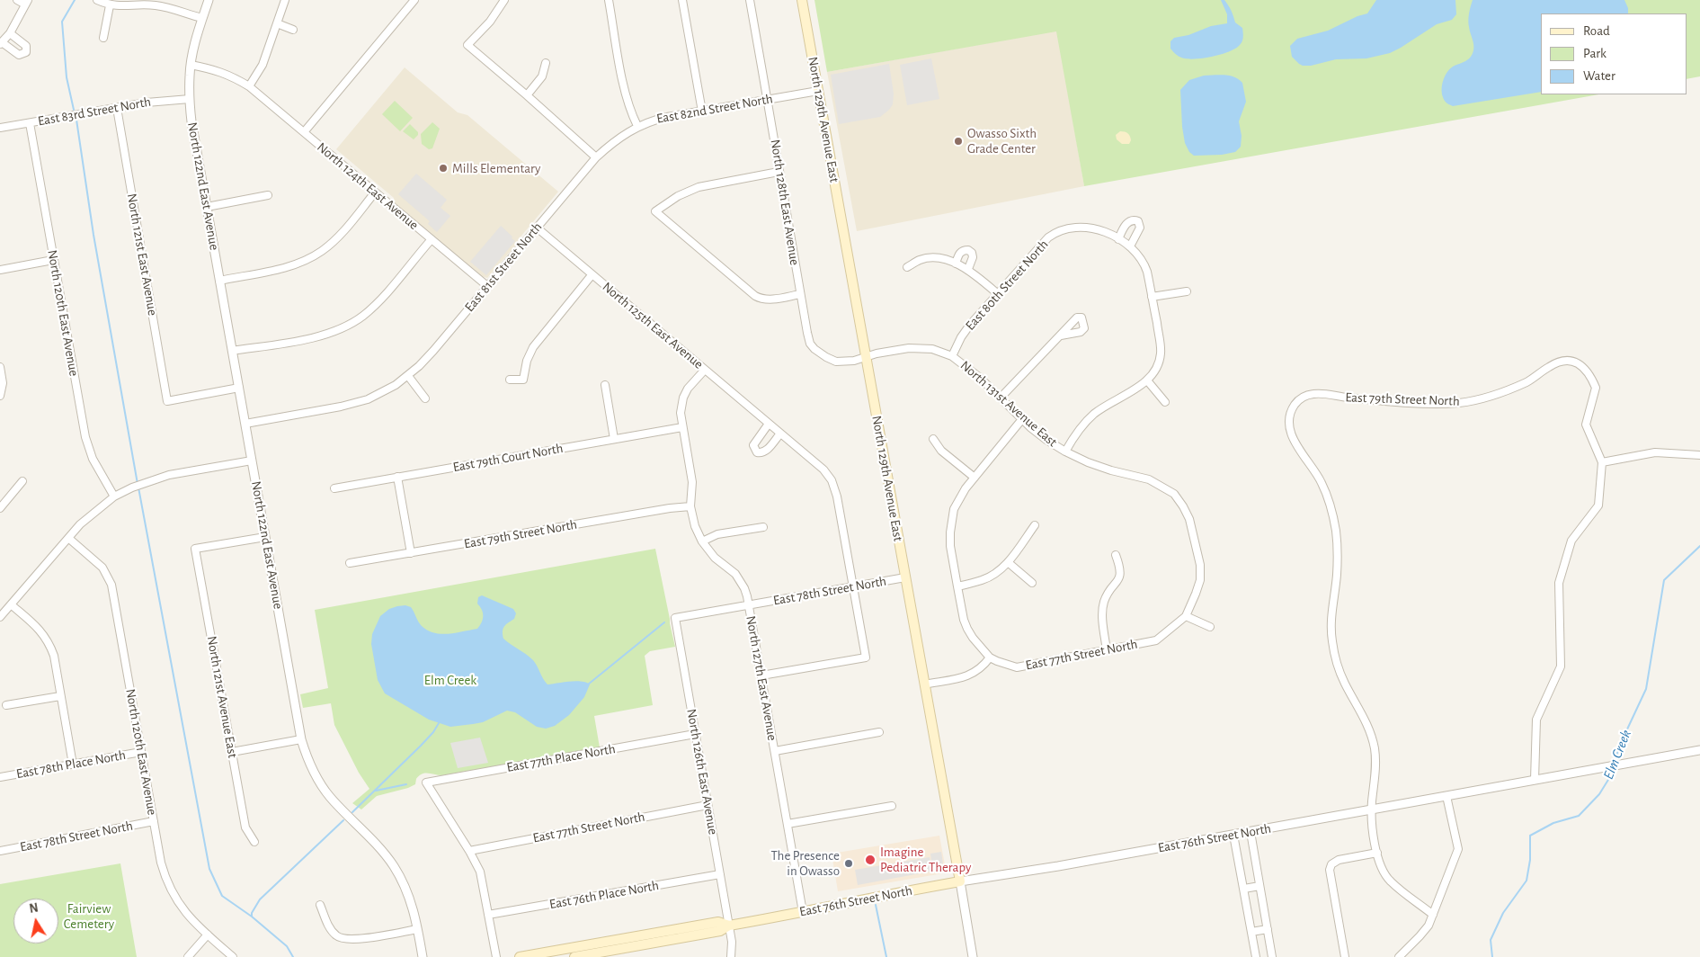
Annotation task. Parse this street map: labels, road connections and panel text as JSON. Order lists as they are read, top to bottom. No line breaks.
{"streets":{"main road":["North 129th Avenue East","East 76th Street North"],"street":["East 82nd Street North","East 83rd Street North","North 122nd East Avenue","North 124th East Avenue","North 128th East Avenue","North 121st East Avenue","East 81st Street North","East 80th Street North","North 120th East Avenue","North 125th East Avenue","East 79th Street North","North 131st Avenue East","East 79th Court North","East 78th Street North","East 77th Street North","North 127th East Avenue","North 121st Avenue East","East 77th Place North","East 78th Place North","North 126th East Avenue","East 76th Place North"]},"crossings":[["East 82nd Street North","North 129th Avenue East"],["East 82nd Street North","North 128th East Avenue"],["East 82nd Street North","East 81st Street North"],["East 83rd Street North","North 122nd East Avenue"],["East 83rd Street North","North 121st East Avenue"],["East 83rd Street North","North 120th East Avenue"],["North 129th Avenue East","North 128th East Avenue"],["North 129th Avenue East","East 78th Street North"],["North 129th Avenue East","East 76th Street North"],["North 122nd East Avenue","North 124th East Avenue"],["North 122nd East Avenue","North 121st East Avenue"],["North 122nd East Avenue","East 81st Street North"],["North 122nd East Avenue","North 121st Avenue East"],["North 124th East Avenue","East 81st Street North"],["East 81st Street North","North 125th East Avenue"],["East 80th Street North","North 131st Avenue East"],["North 120th East Avenue","East 78th Street North"],["North 120th East Avenue","East 78th Place North"],["North 125th East Avenue","East 78th Street North"],["North 125th East Avenue","North 127th East Avenue"],["East 79th Street North","North 127th East Avenue"],["East 79th Street North","East 76th Street North"],["East 79th Court North","North 127th East Avenue"],["East 78th Street North","North 127th East Avenue"],["East 78th Street North","North 126th East Avenue"],["East 77th Street North","East 77th Place North"],["East 77th Street North","North 126th East Avenue"],["North 127th East Avenue","East 76th Street North"],["East 77th Place North","North 126th East Avenue"],["North 126th East Avenue","East 76th Street North"],["North 126th East Avenue","East 76th Place North"]],"water":["Elm Creek"],"parks":["Elm Creek","Fairview Cemetery"],"places":["Owasso Sixth Grade Center","Mills Elementary","Imagine Pediatric Therapy","The Presence in Owasso"],"legend":["Road","Park","Water"],"north":"top"}
